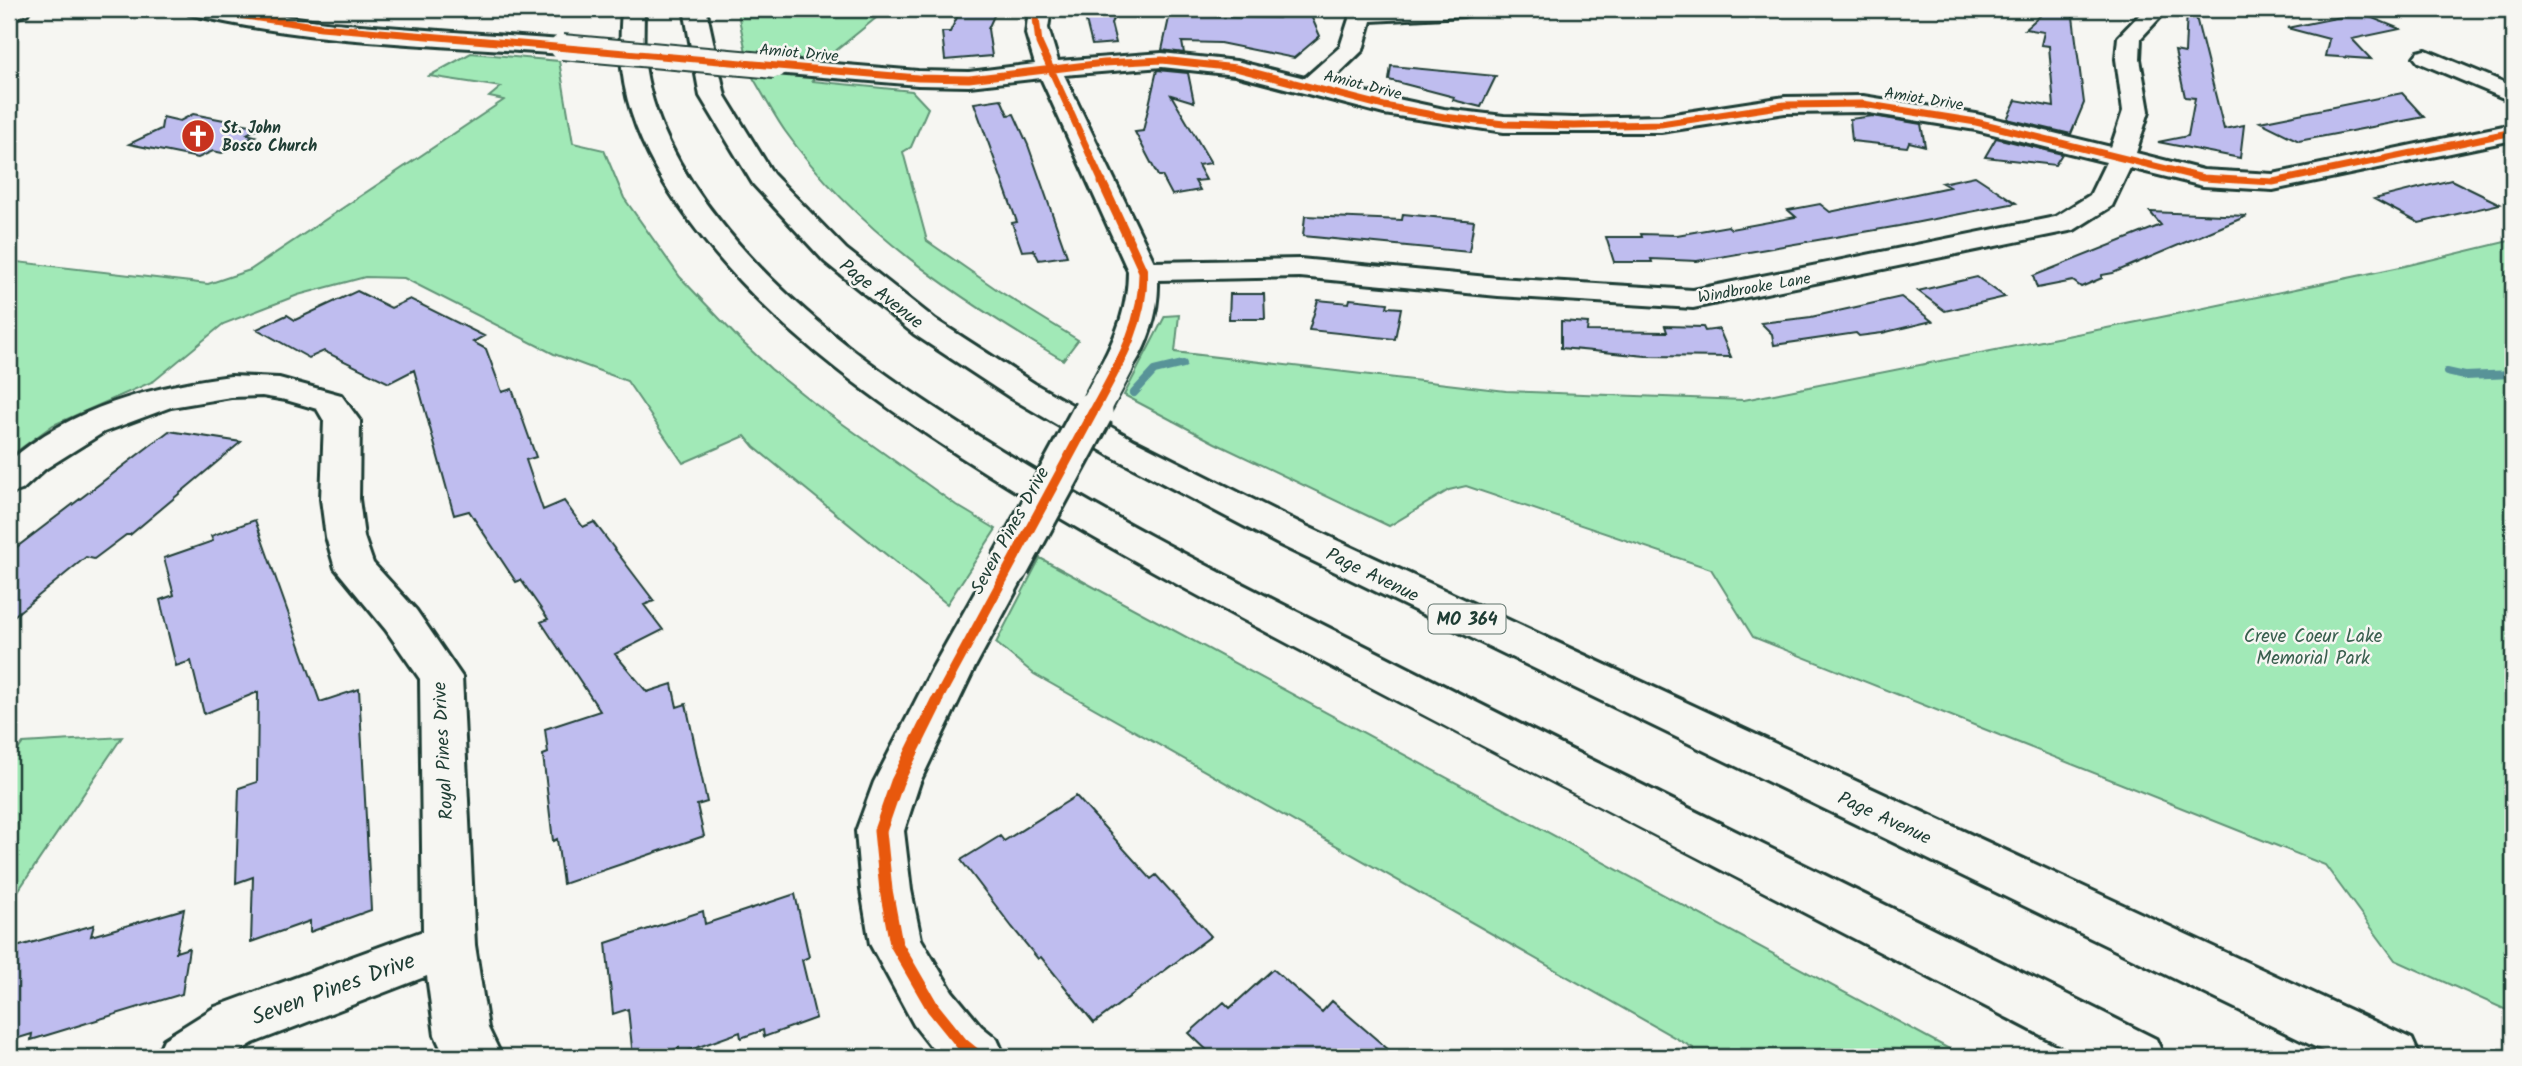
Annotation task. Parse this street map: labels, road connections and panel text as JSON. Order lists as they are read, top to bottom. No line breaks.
{"streets":{"main road":["Amiot Drive","Windbrooke Lane","Page Avenue","Seven Pines Drive","MO 364","Royal Pines Drive"]},"crossings":[["Amiot Drive","Windbrooke Lane"],["Amiot Drive","Seven Pines Drive"],["Windbrooke Lane","Seven Pines Drive"],["Seven Pines Drive","Royal Pines Drive"]],"parks":["Creve Coeur Lake Memorial Park"],"places":{"church":["St. John Bosco Church"]}}
